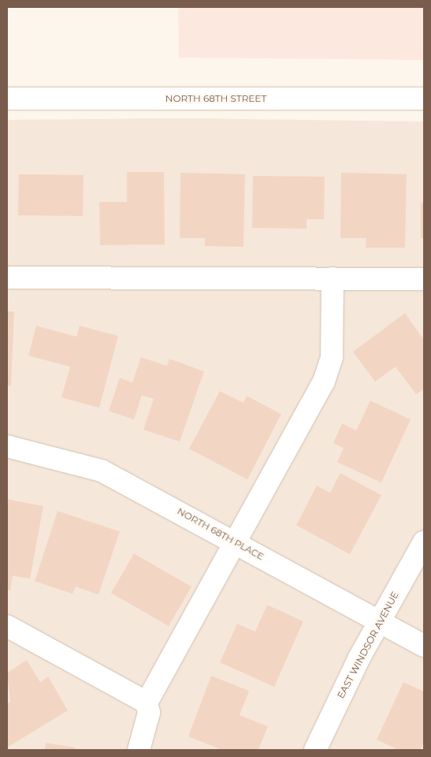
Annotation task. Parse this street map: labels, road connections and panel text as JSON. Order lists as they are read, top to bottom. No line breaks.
{"streets":{"street":["NORTH 68TH STREET","NORTH 68TH PLACE","EAST WINDSOR AVENUE"]},"crossings":[["NORTH 68TH PLACE","EAST WINDSOR AVENUE"]]}
